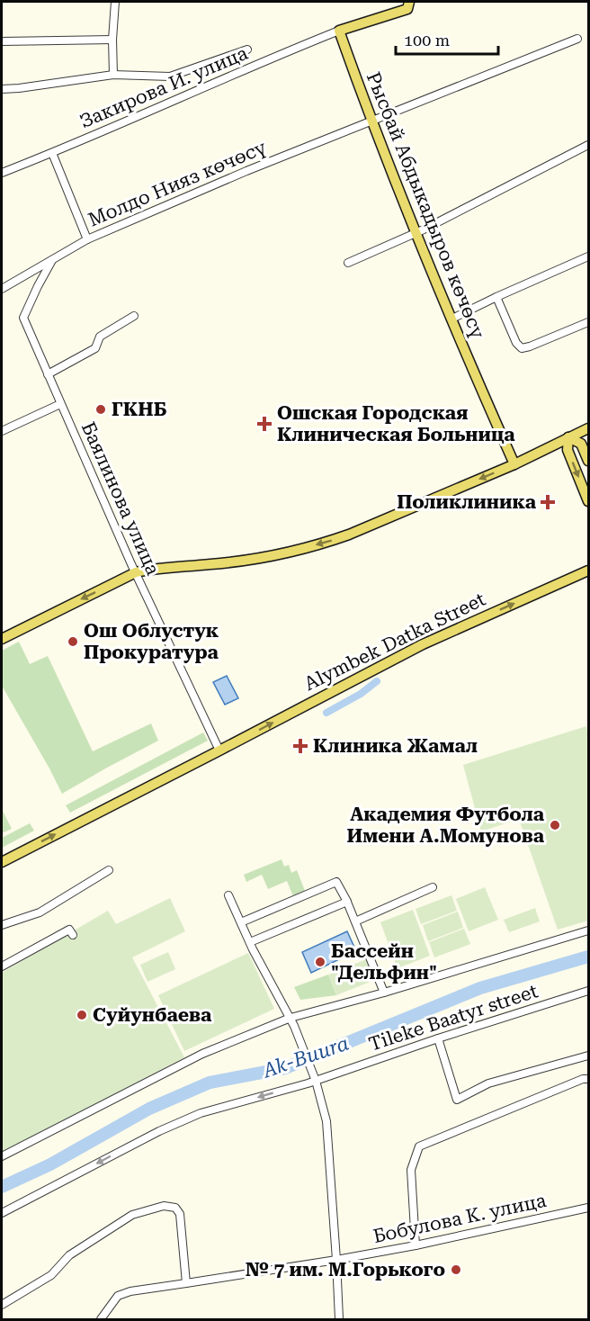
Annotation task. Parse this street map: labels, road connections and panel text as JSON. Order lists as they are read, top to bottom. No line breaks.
{"streets":{"main road":["Рысбай Абдыкадыров көчөсү","Alymbek Datka Street"],"street":["Закирова И. улица","Молдо Нияз көчөсү","Баялинова улица","Tileke Baatyr street","Бобулова К. улица"]},"crossings":[["Закирова И. улица","Рысбай Абдыкадыров көчөсү"],["Молдо Нияз көчөсү","Рысбай Абдыкадыров көчөсү"],["Молдо Нияз көчөсү","Баялинова улица"],["Баялинова улица","Alymbek Datka Street"]],"one_way":["Alymbek Datka Street"],"water":["Ak-Buura"],"places":{"other":["ГКНБ","Ош Облустук Прокуратура","Академия Футбола Имени А.Момунова","Бассейн \"Дельфин\"","Суйунбаева","№ 7 им. М.Горького"],"health":["Ошская Городская Клиническая Больница","Поликлиника","Клиника Жамал"]},"scale_bar":"100 m"}
